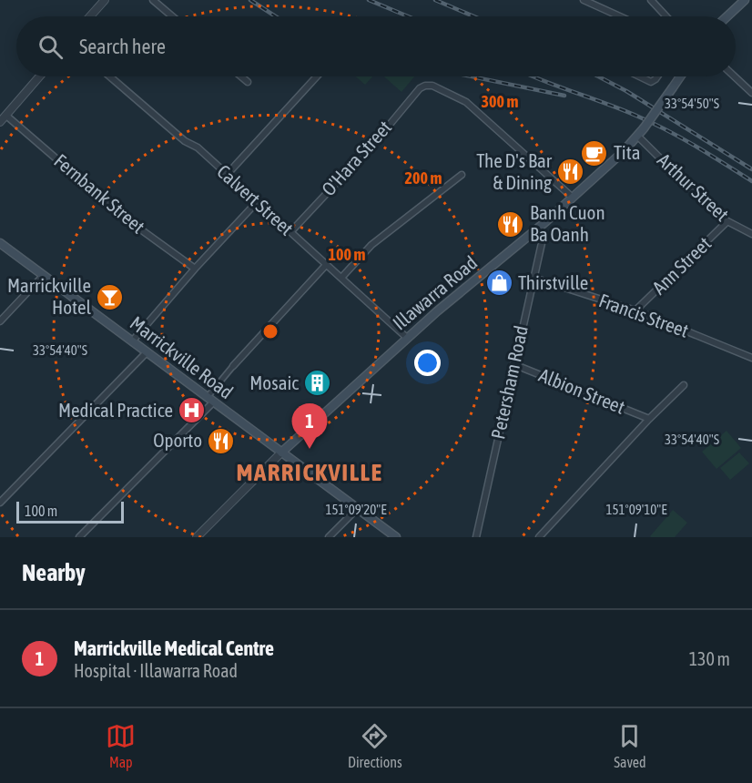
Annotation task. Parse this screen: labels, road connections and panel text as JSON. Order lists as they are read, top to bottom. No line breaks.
{"streets":{"main road":["Illawarra Road","Marrickville Road"],"street":["O'Hara Street","Arthur Street","Fernbank Street","Calvert Street","Ann Street","Francis Street","Petersham Road","Albion Street"]},"crossings":[["O'Hara Street","Calvert Street"],["O'Hara Street","Illawarra Road"],["Arthur Street","Ann Street"],["Arthur Street","Illawarra Road"],["Calvert Street","Illawarra Road"],["Ann Street","Francis Street"],["Illawarra Road","Marrickville Road"],["Illawarra Road","Petersham Road"],["Francis Street","Petersham Road"],["Petersham Road","Albion Street"]],"districts":["MARRICKVILLE"],"places":{"cafe":["Tita"],"restaurant":["The D's Bar & Dining","Banh Cuon Ba Oanh","Oporto"],"shop":["Thirstville"],"bar":["Marrickville Hotel"],"building":["Mosaic"],"hospital":["Medical Practice"]},"scale_bar":"100 m","page":{"search":"Search here","pins":"1","scale":"100 m","heading":"Nearby","list":[{"mark":"1","name":"Marrickville Medical Centre","note":"Hospital · Illawarra Road","value":"130 m"}],"nav":["Map","Directions","Saved"]},"coordinates":["33°54'50\"S","33°54'40\"S","151°09'20\"E","151°09'10\"E"],"rings":["300 m","200 m","100 m"]}
